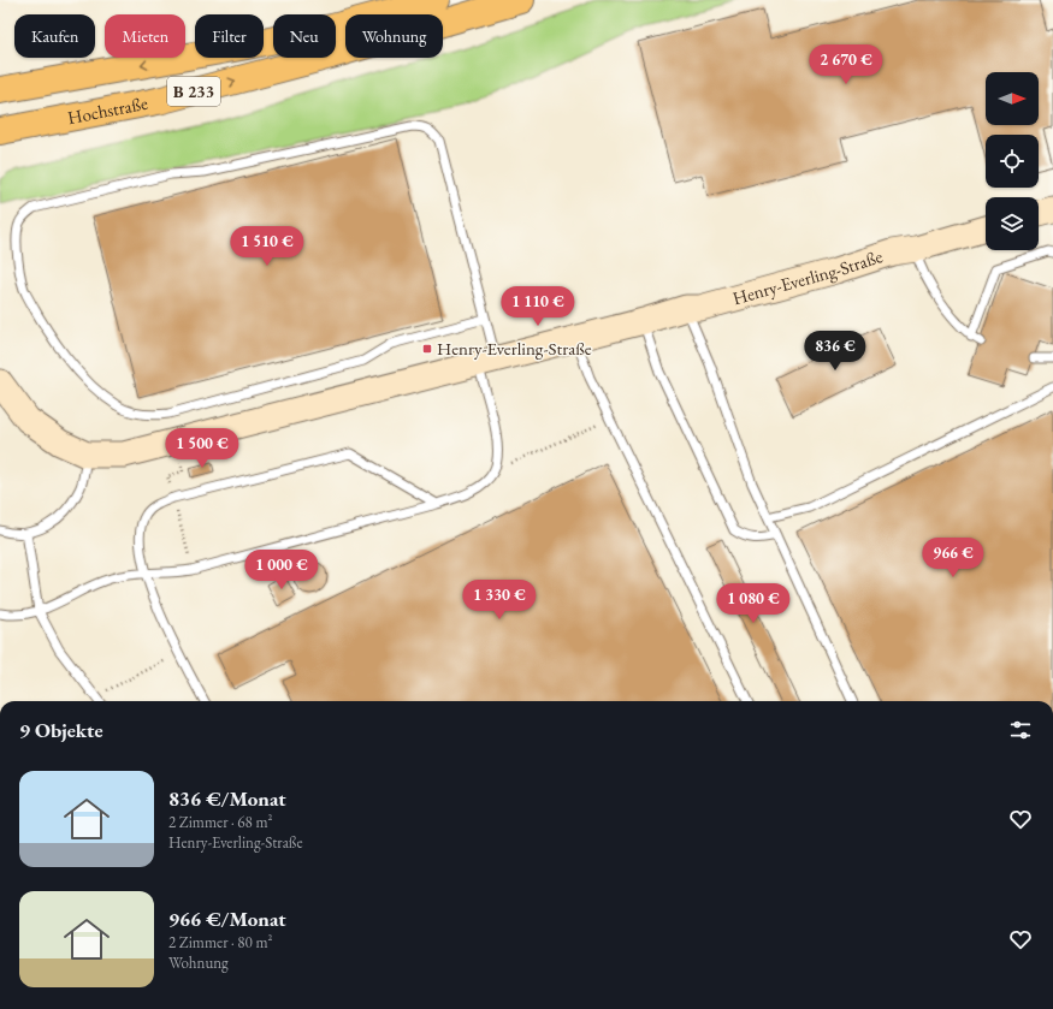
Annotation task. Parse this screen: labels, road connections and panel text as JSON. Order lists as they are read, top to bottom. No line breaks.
{"streets":{"main road":["B 233","Hochstraße"],"street":["Henry-Everling-Straße"]},"crossings":[["B 233","Hochstraße"]],"places":{"transit":["Henry-Everling-Straße"]},"north":"right","page":{"chip":["Kaufen","Mieten","Filter","Neu","Wohnung"],"price":["2 670 €","1 510 €","1 110 €","836 €","1 500 €","966 €","1 000 €","1 330 €","1 080 €"],"heading":"9 Objekte","list":[{"name":"836 €/Monat","note":"2 Zimmer · 68 m² · Henry-Everling-Straße"},{"name":"966 €/Monat","note":"2 Zimmer · 80 m² · Wohnung"}]}}
